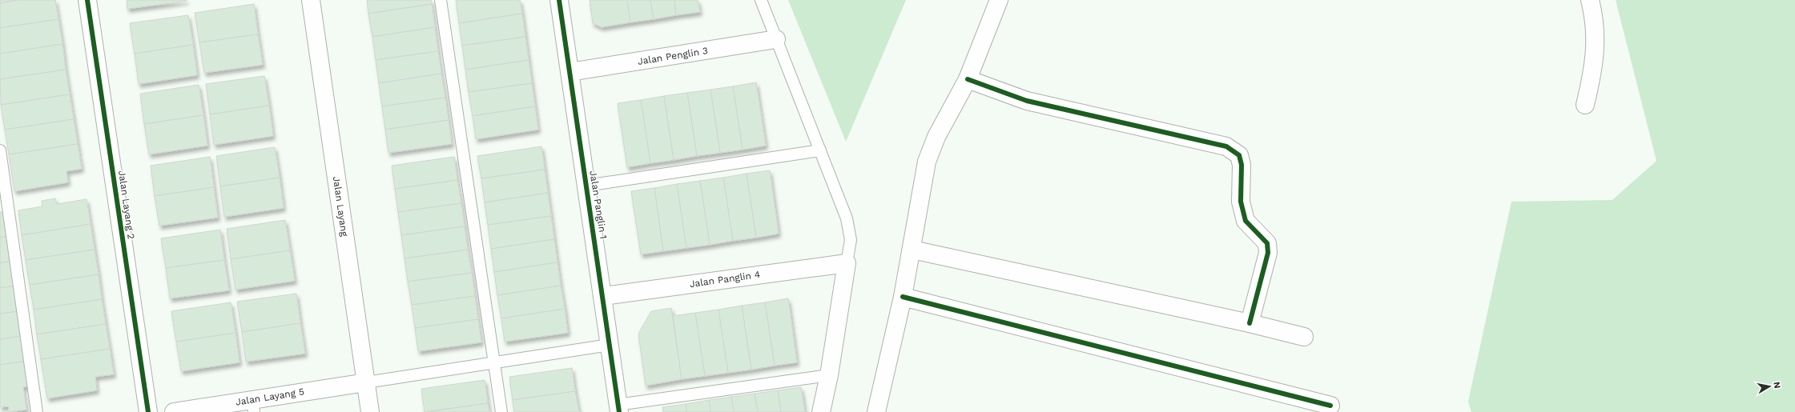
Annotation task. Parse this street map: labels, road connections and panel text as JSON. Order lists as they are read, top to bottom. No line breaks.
{"streets":{"street":["Jalan Penglin 3","Jalan Layang 2","Jalan Panglin 1","Jalan Layang","Jalan Panglin 4","Jalan Layang 5"]},"crossings":[["Jalan Penglin 3","Jalan Panglin 1"],["Jalan Panglin 1","Jalan Panglin 4"],["Jalan Layang","Jalan Layang 5"]],"north":"right"}
